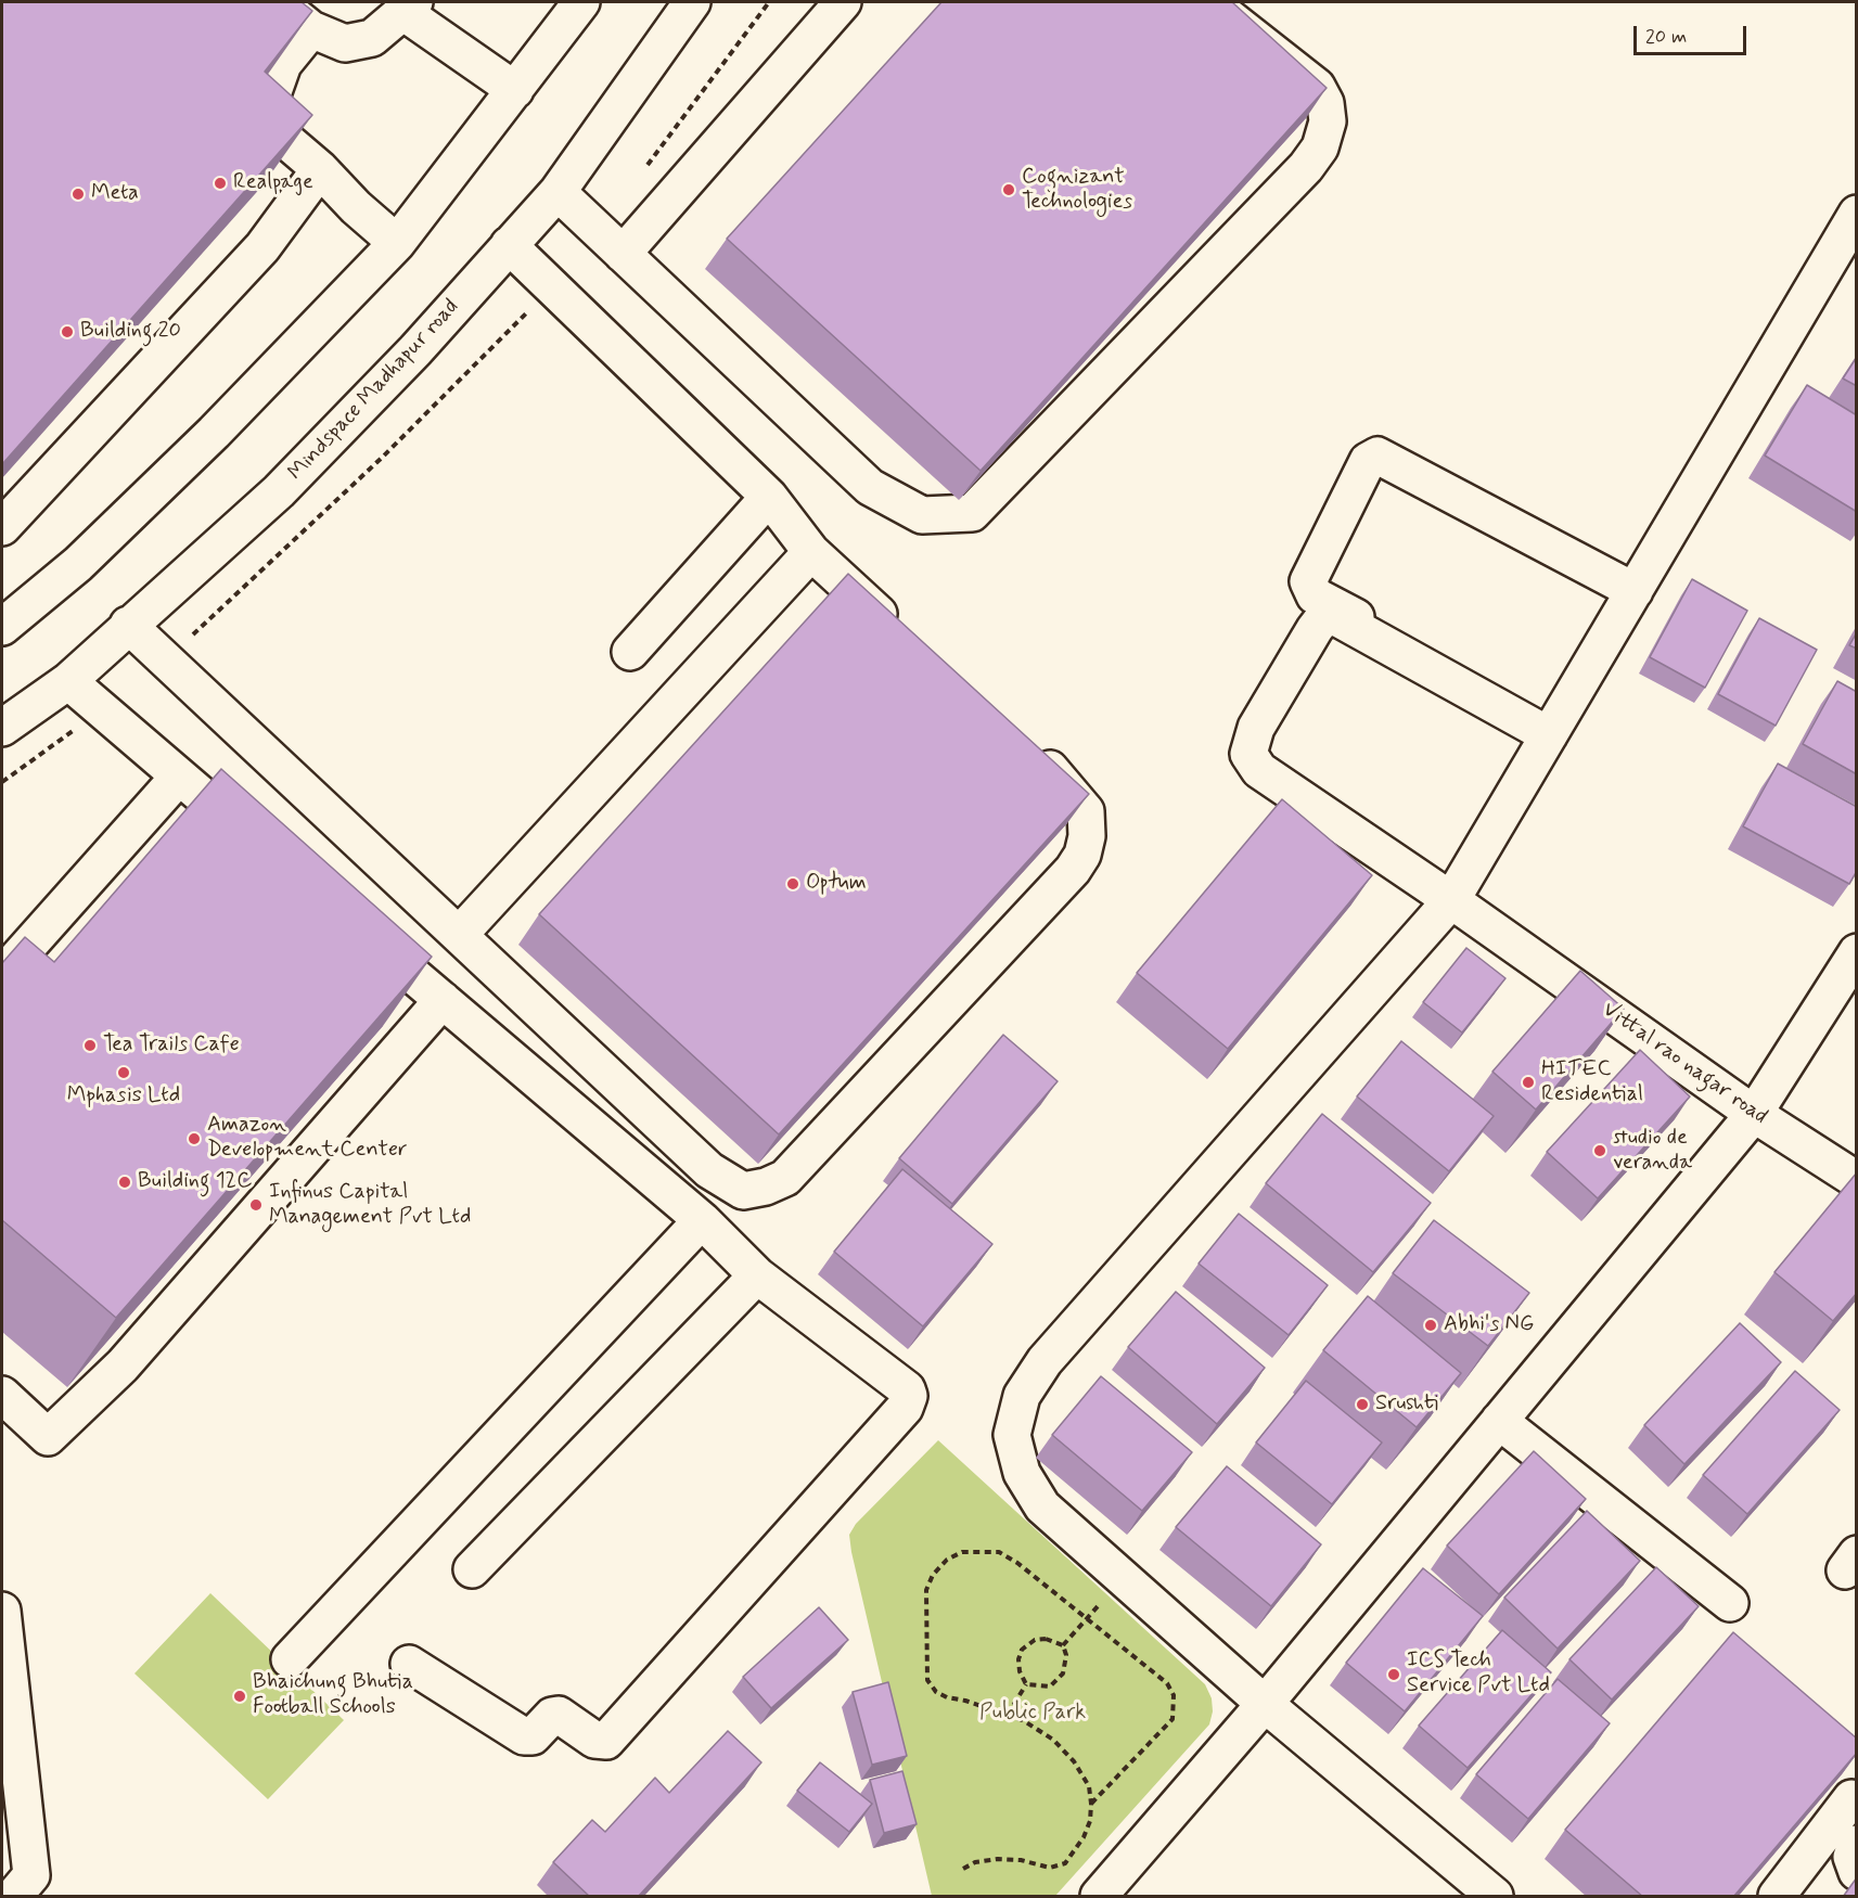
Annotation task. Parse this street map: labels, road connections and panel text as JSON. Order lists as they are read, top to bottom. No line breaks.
{"streets":{"street":["Mindspace Madhapur road","Vittal rao nagar road"]},"parks":["Public Park"],"places":["Realpage","Cognizant Technologies","Meta","Building 20","Optum","Tea Trails Cafe","Mphasis Ltd","HITEC Residential","Amazon Development Center","studio de veranda","Building 12C","Infinus Capital Management Pvt Ltd","Abhi's NG","Srushti","ICS Tech Service Pvt Ltd","Bhaichung Bhutia Football Schools"],"scale_bar":"20 m"}
